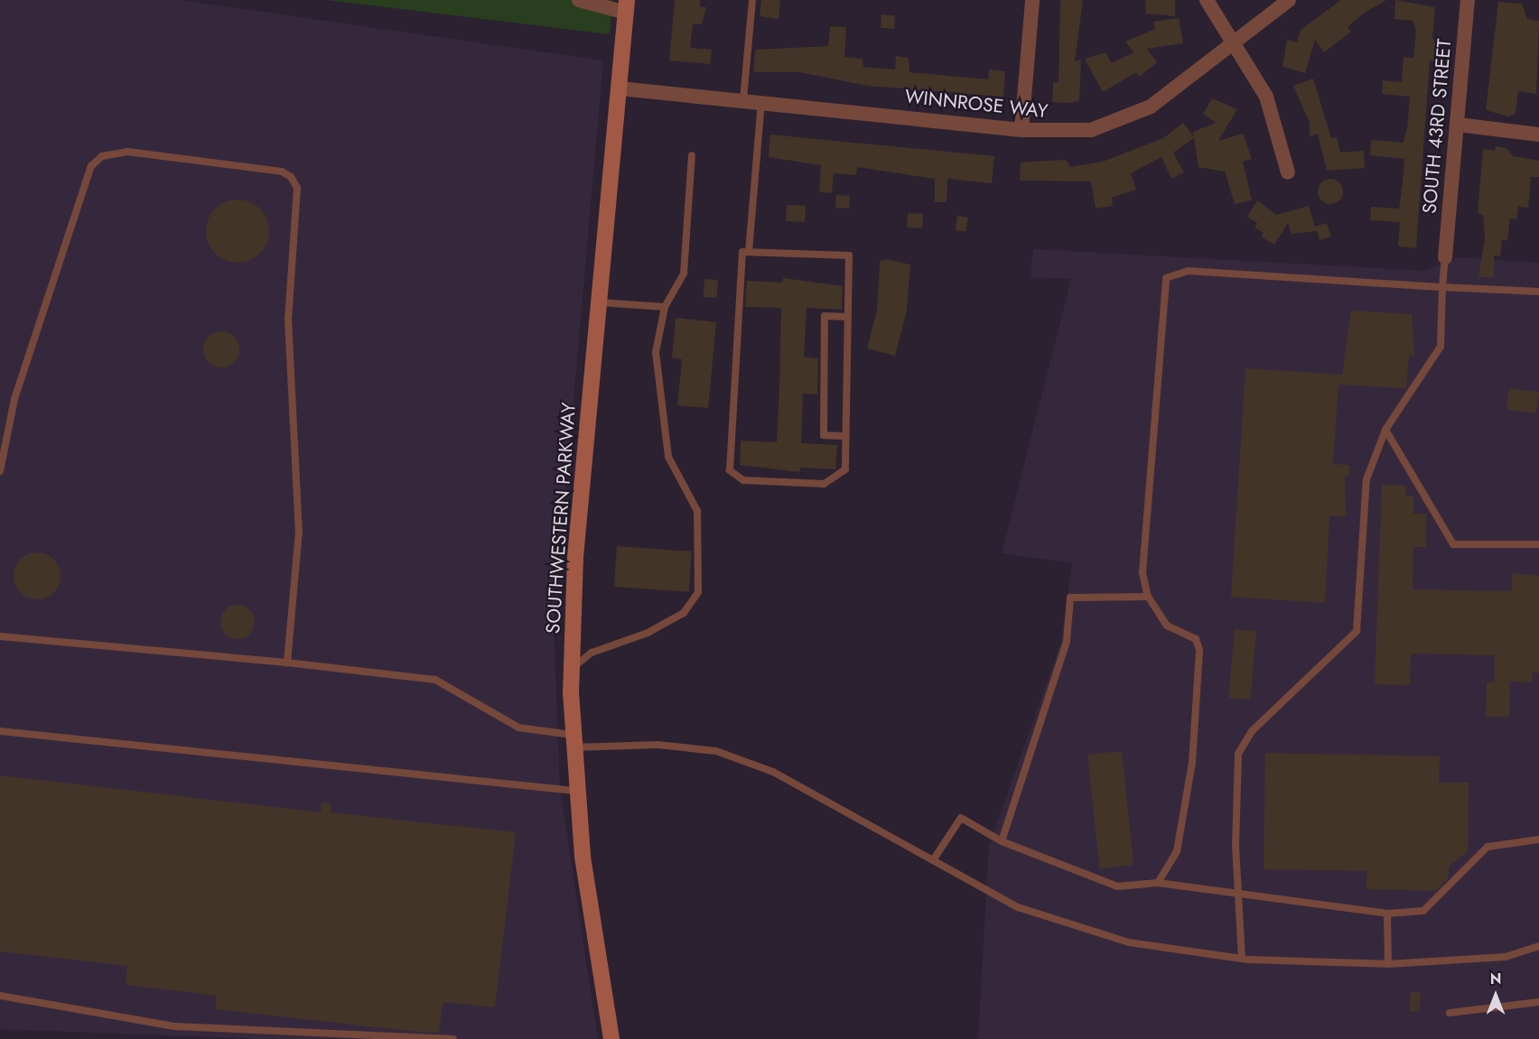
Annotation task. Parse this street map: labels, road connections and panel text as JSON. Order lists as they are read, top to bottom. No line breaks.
{"streets":{"street":["WINNROSE WAY","SOUTH 43RD STREET","SOUTHWESTERN PARKWAY"]},"crossings":[["WINNROSE WAY","SOUTHWESTERN PARKWAY"]],"north":"top"}
